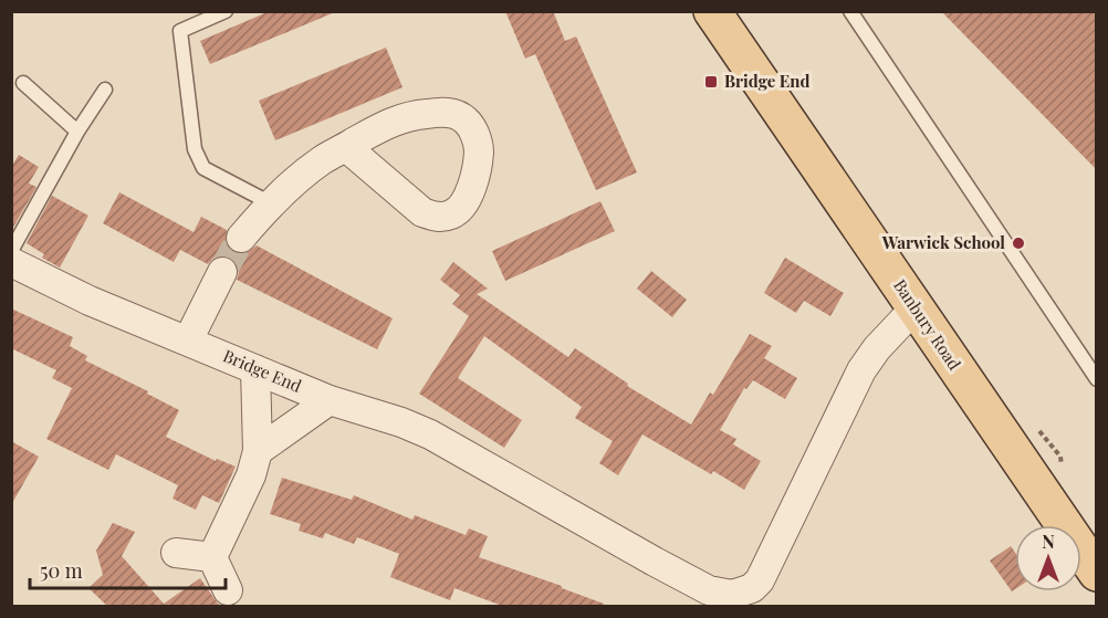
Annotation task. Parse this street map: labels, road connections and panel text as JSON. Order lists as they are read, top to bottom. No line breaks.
{"streets":{"main road":["Banbury Road"],"street":["Bridge End"]},"crossings":[["Banbury Road","Bridge End"]],"places":{"transit":["Bridge End"],"other":["Warwick School"]},"scale_bar":"50 m","north":"top"}
